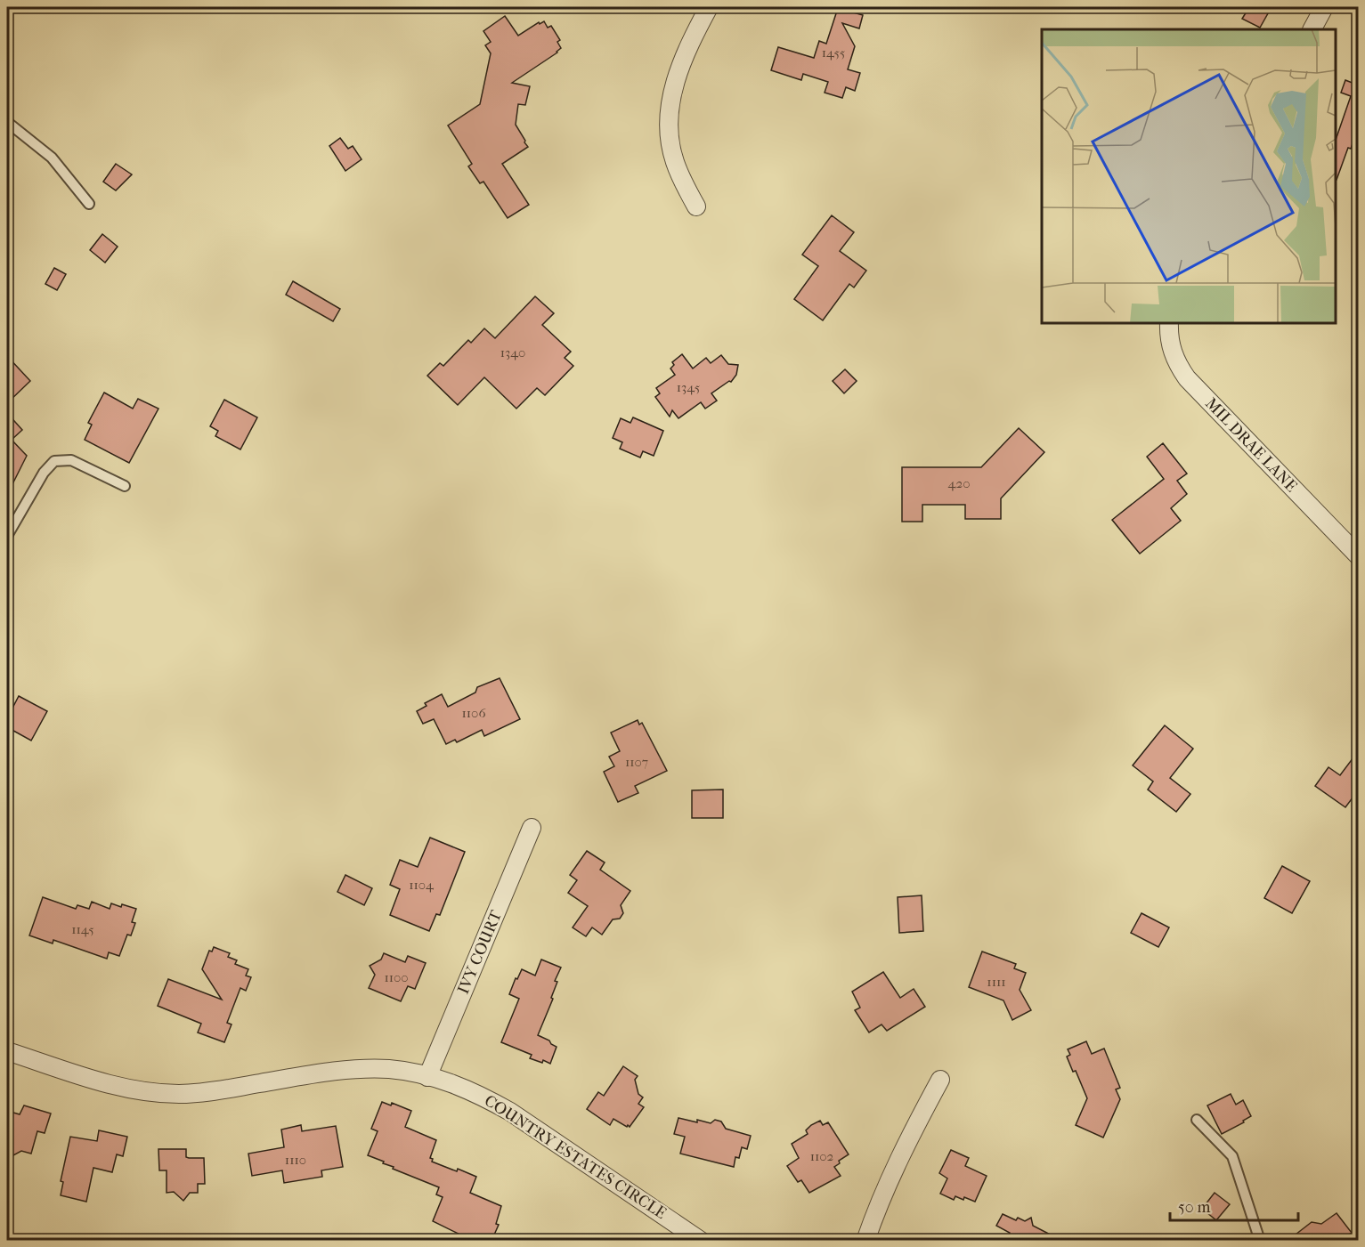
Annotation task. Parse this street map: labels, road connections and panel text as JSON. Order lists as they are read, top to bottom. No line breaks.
{"streets":{"street":["MIL DRAE LANE","IVY COURT","COUNTRY ESTATES CIRCLE"]},"crossings":[["IVY COURT","COUNTRY ESTATES CIRCLE"]],"house_numbers":["1455","1340","1345","420","1106","1107","1104","1145","1100","1111","1102","1110"],"scale_bar":"50 m"}
